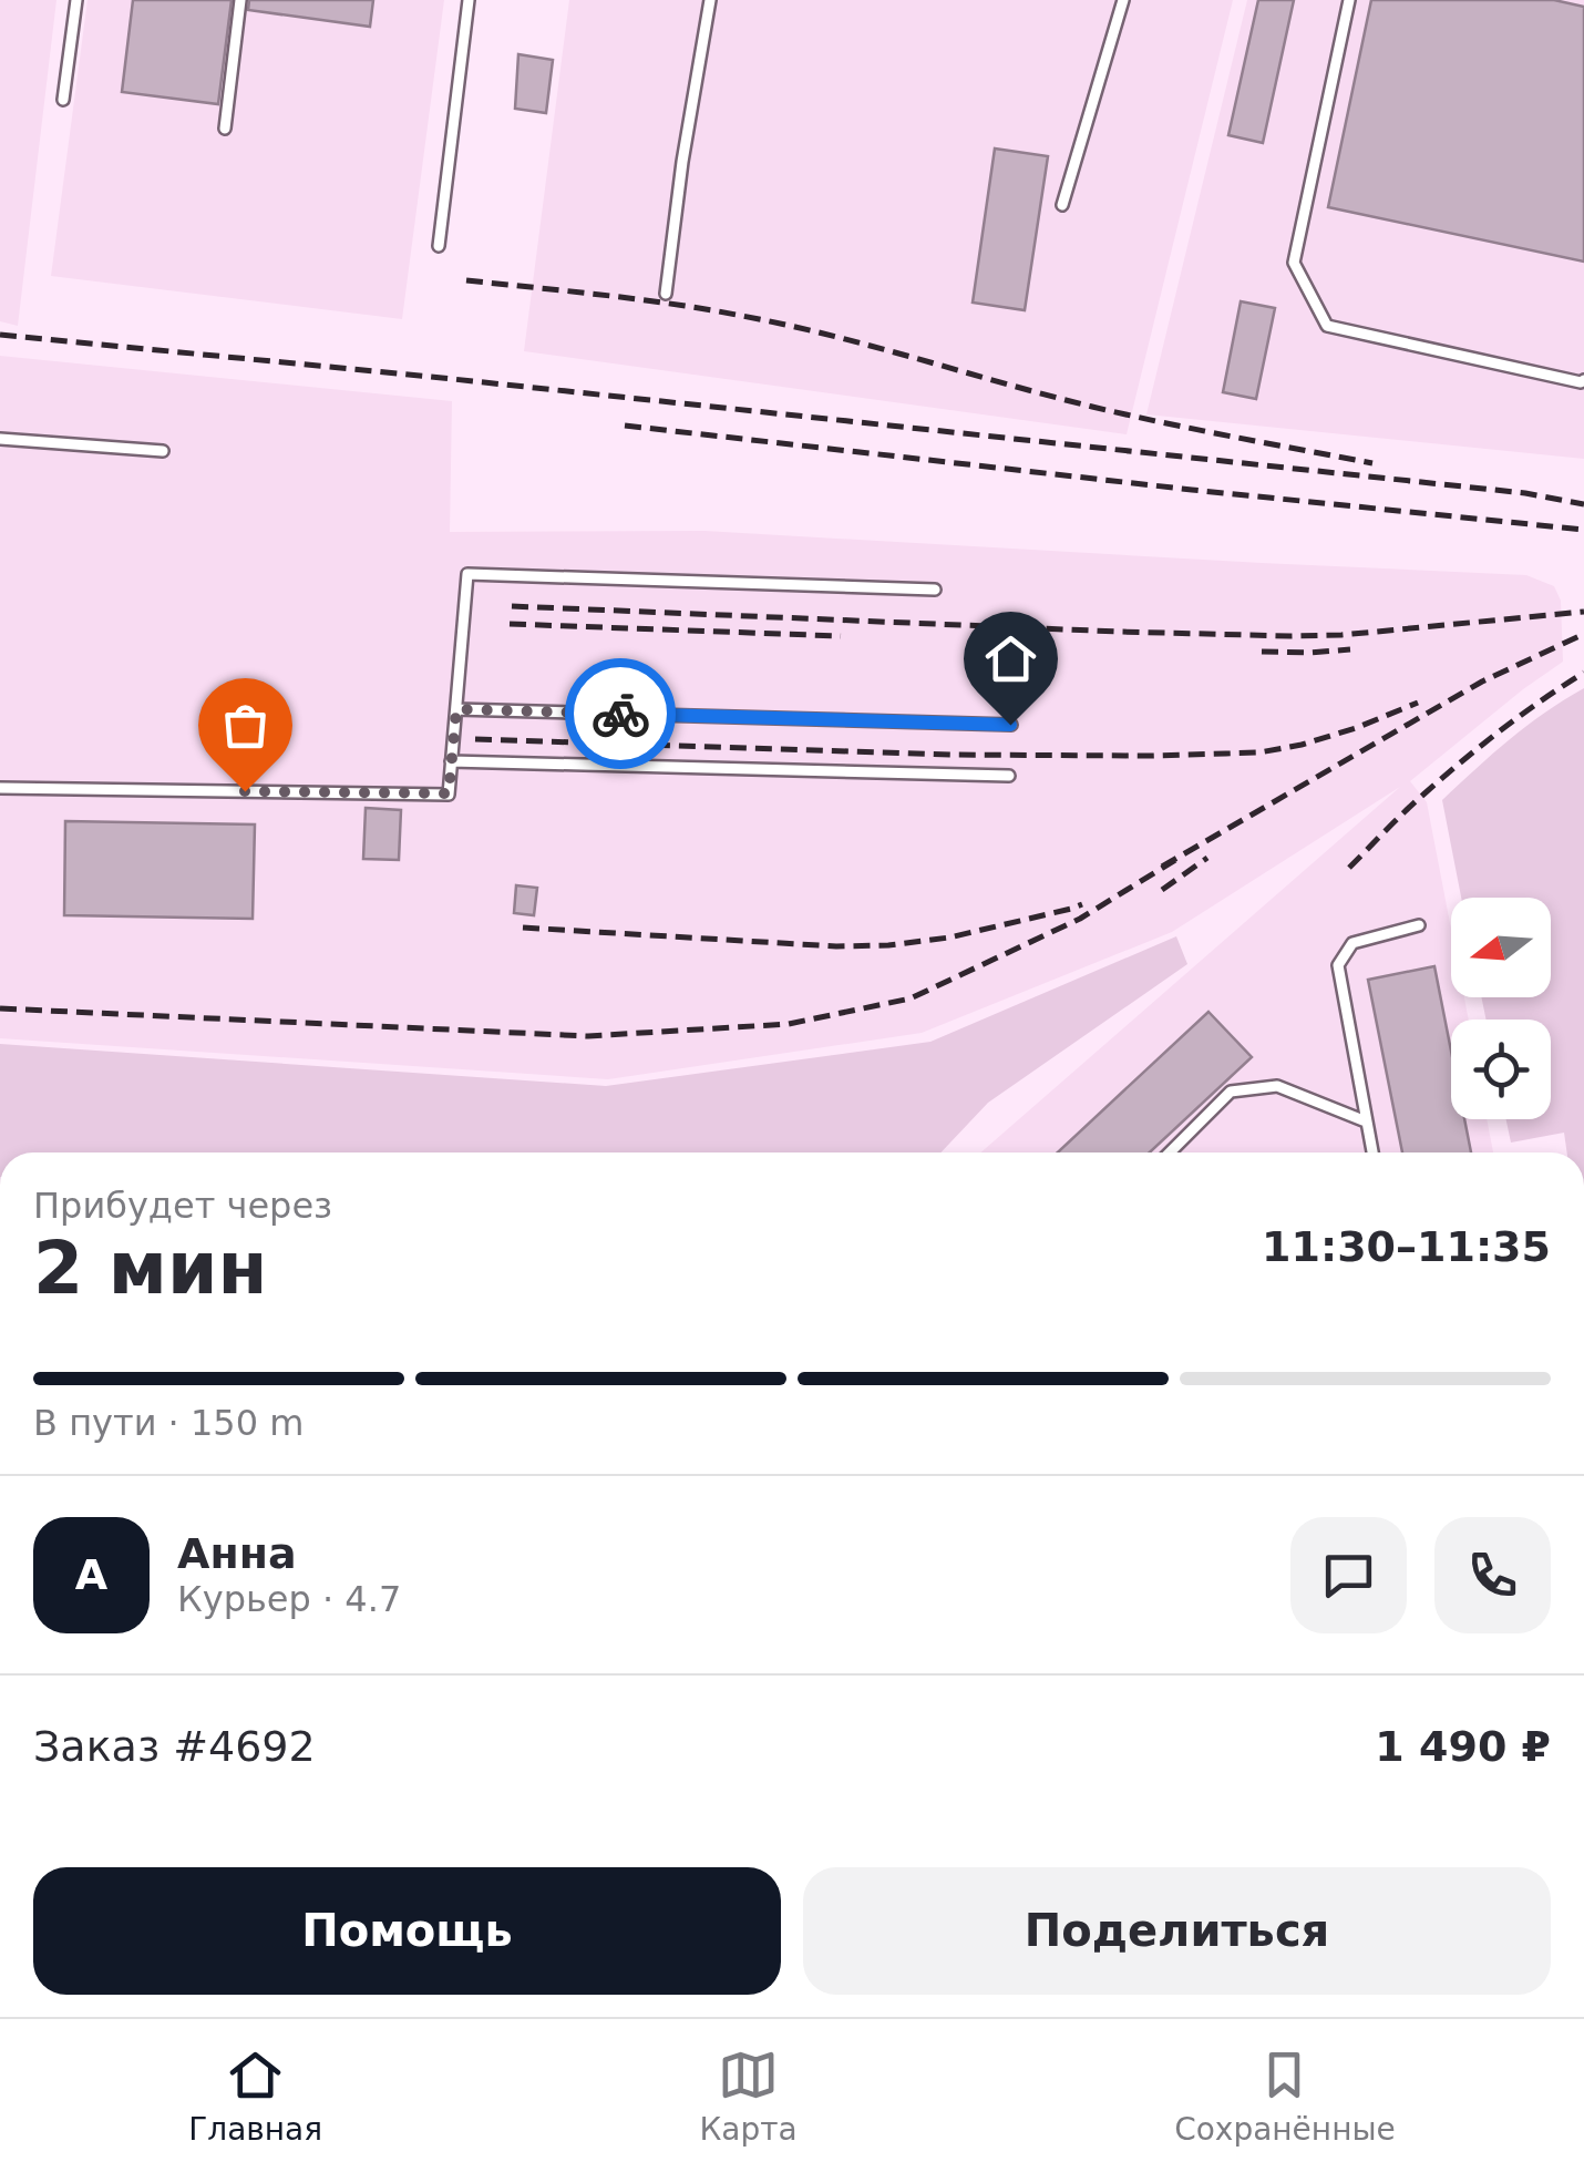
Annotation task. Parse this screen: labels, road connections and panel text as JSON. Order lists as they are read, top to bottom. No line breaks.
{"north":"left","page":{"heading":["2 мин","Прибудет через","11:30–11:35"],"panel":["Анна","Курьер · 4.7","Заказ #4692","1 490 ₽"],"bar":"В пути · 150 m","round":"А","buttons":["Помощь","Поделиться"],"tabs":["Главная","Карта","Сохранённые"]}}
